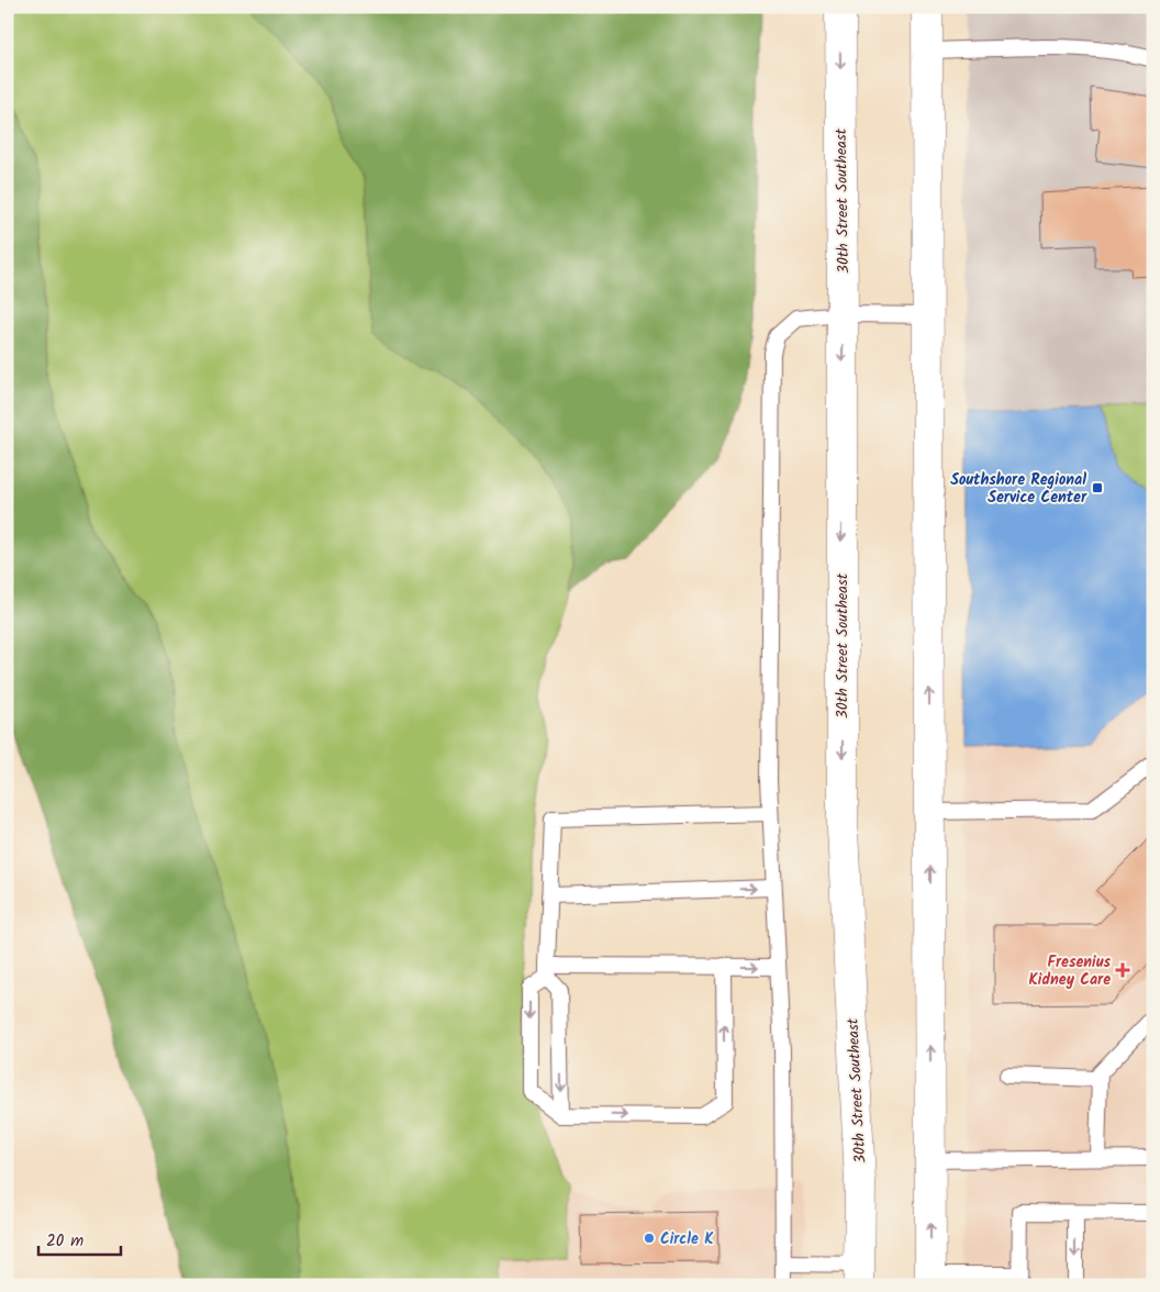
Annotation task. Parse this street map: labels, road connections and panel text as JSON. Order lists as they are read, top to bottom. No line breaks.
{"streets":{"street":["30th Street Southeast"]},"places":{"transit":["Southshore Regional Service Center"],"health":["Fresenius Kidney Care"],"other":["Circle K"]},"scale_bar":"20 m"}
